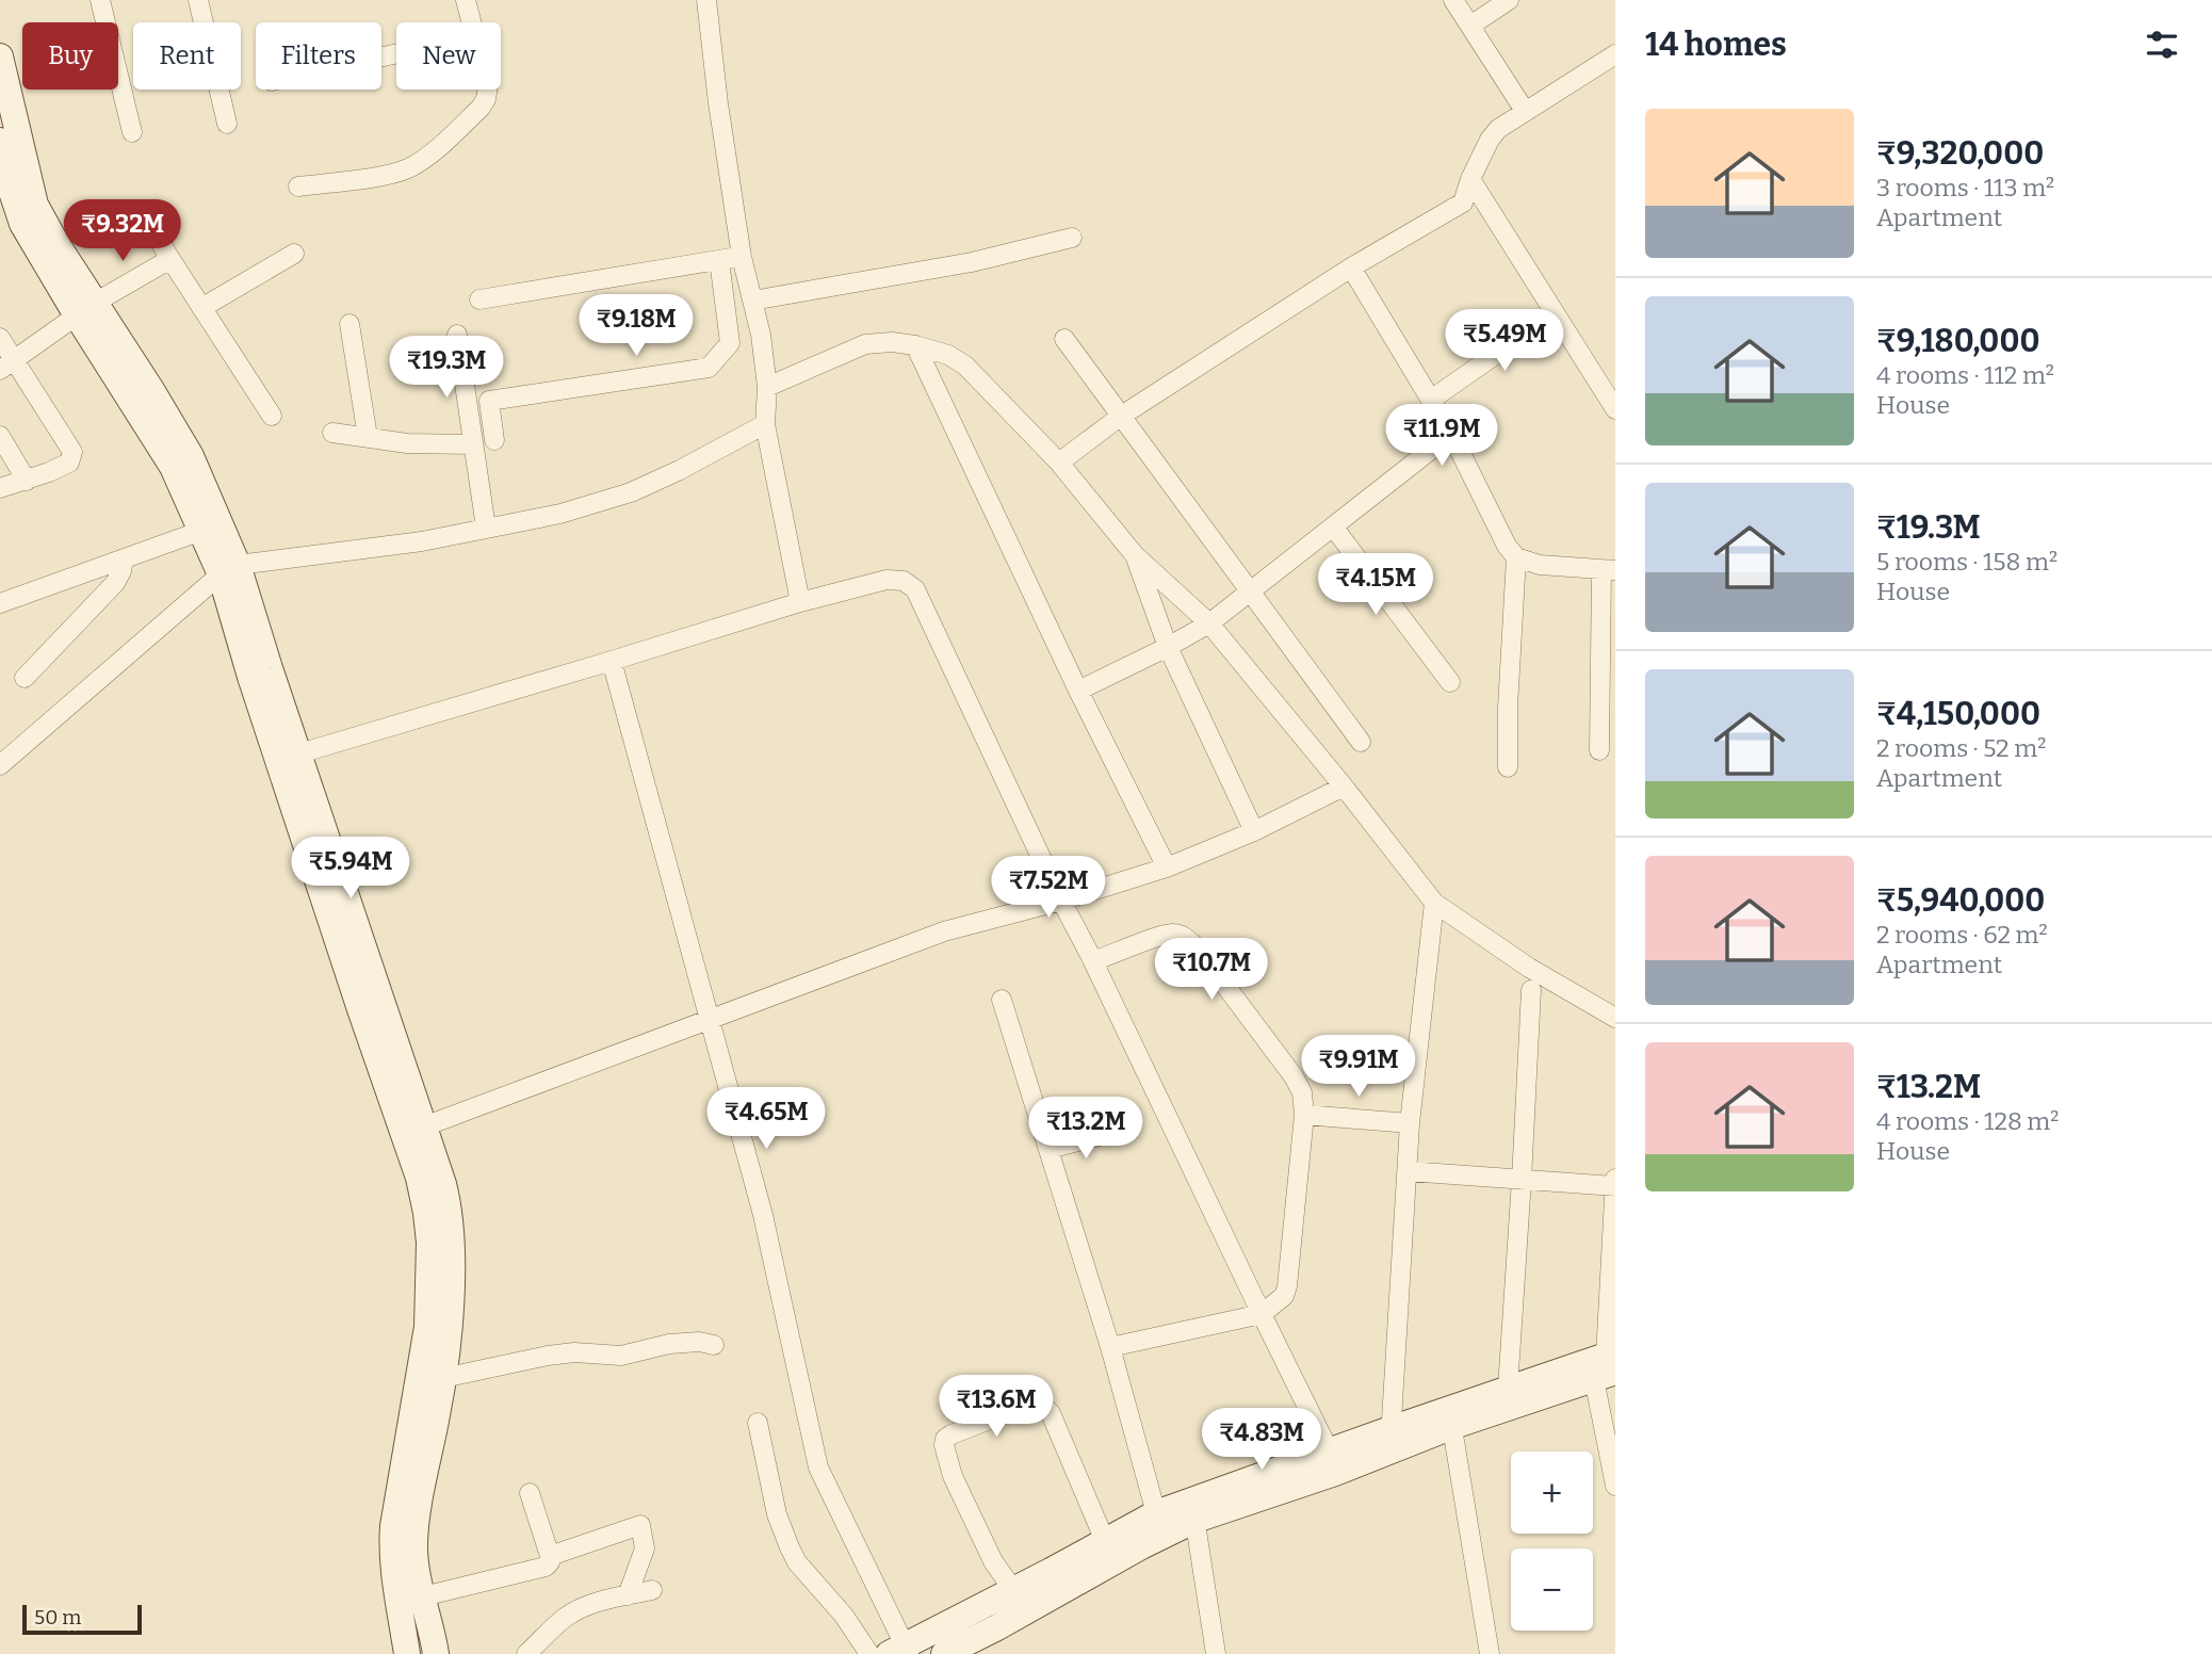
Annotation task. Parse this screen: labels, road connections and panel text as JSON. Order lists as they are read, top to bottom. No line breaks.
{"scale_bar":"50 m","page":{"heading":"14 homes","chip":["Buy","Rent","Filters","New"],"list":[{"name":"₹9,320,000","note":"3 rooms · 113 m² · Apartment"},{"name":"₹9,180,000","note":"4 rooms · 112 m² · House"},{"name":"₹19.3M","note":"5 rooms · 158 m² · House"},{"name":"₹4,150,000","note":"2 rooms · 52 m² · Apartment"},{"name":"₹5,940,000","note":"2 rooms · 62 m² · Apartment"},{"name":"₹13.2M","note":"4 rooms · 128 m² · House"}],"price":["₹9.32M","₹9.18M","₹5.49M","₹19.3M","₹11.9M","₹4.15M","₹5.94M","₹7.52M","₹10.7M","₹9.91M","₹4.65M","₹13.2M","₹13.6M","₹4.83M"],"map_buttons":["+","−"],"scale":"50 m"}}
